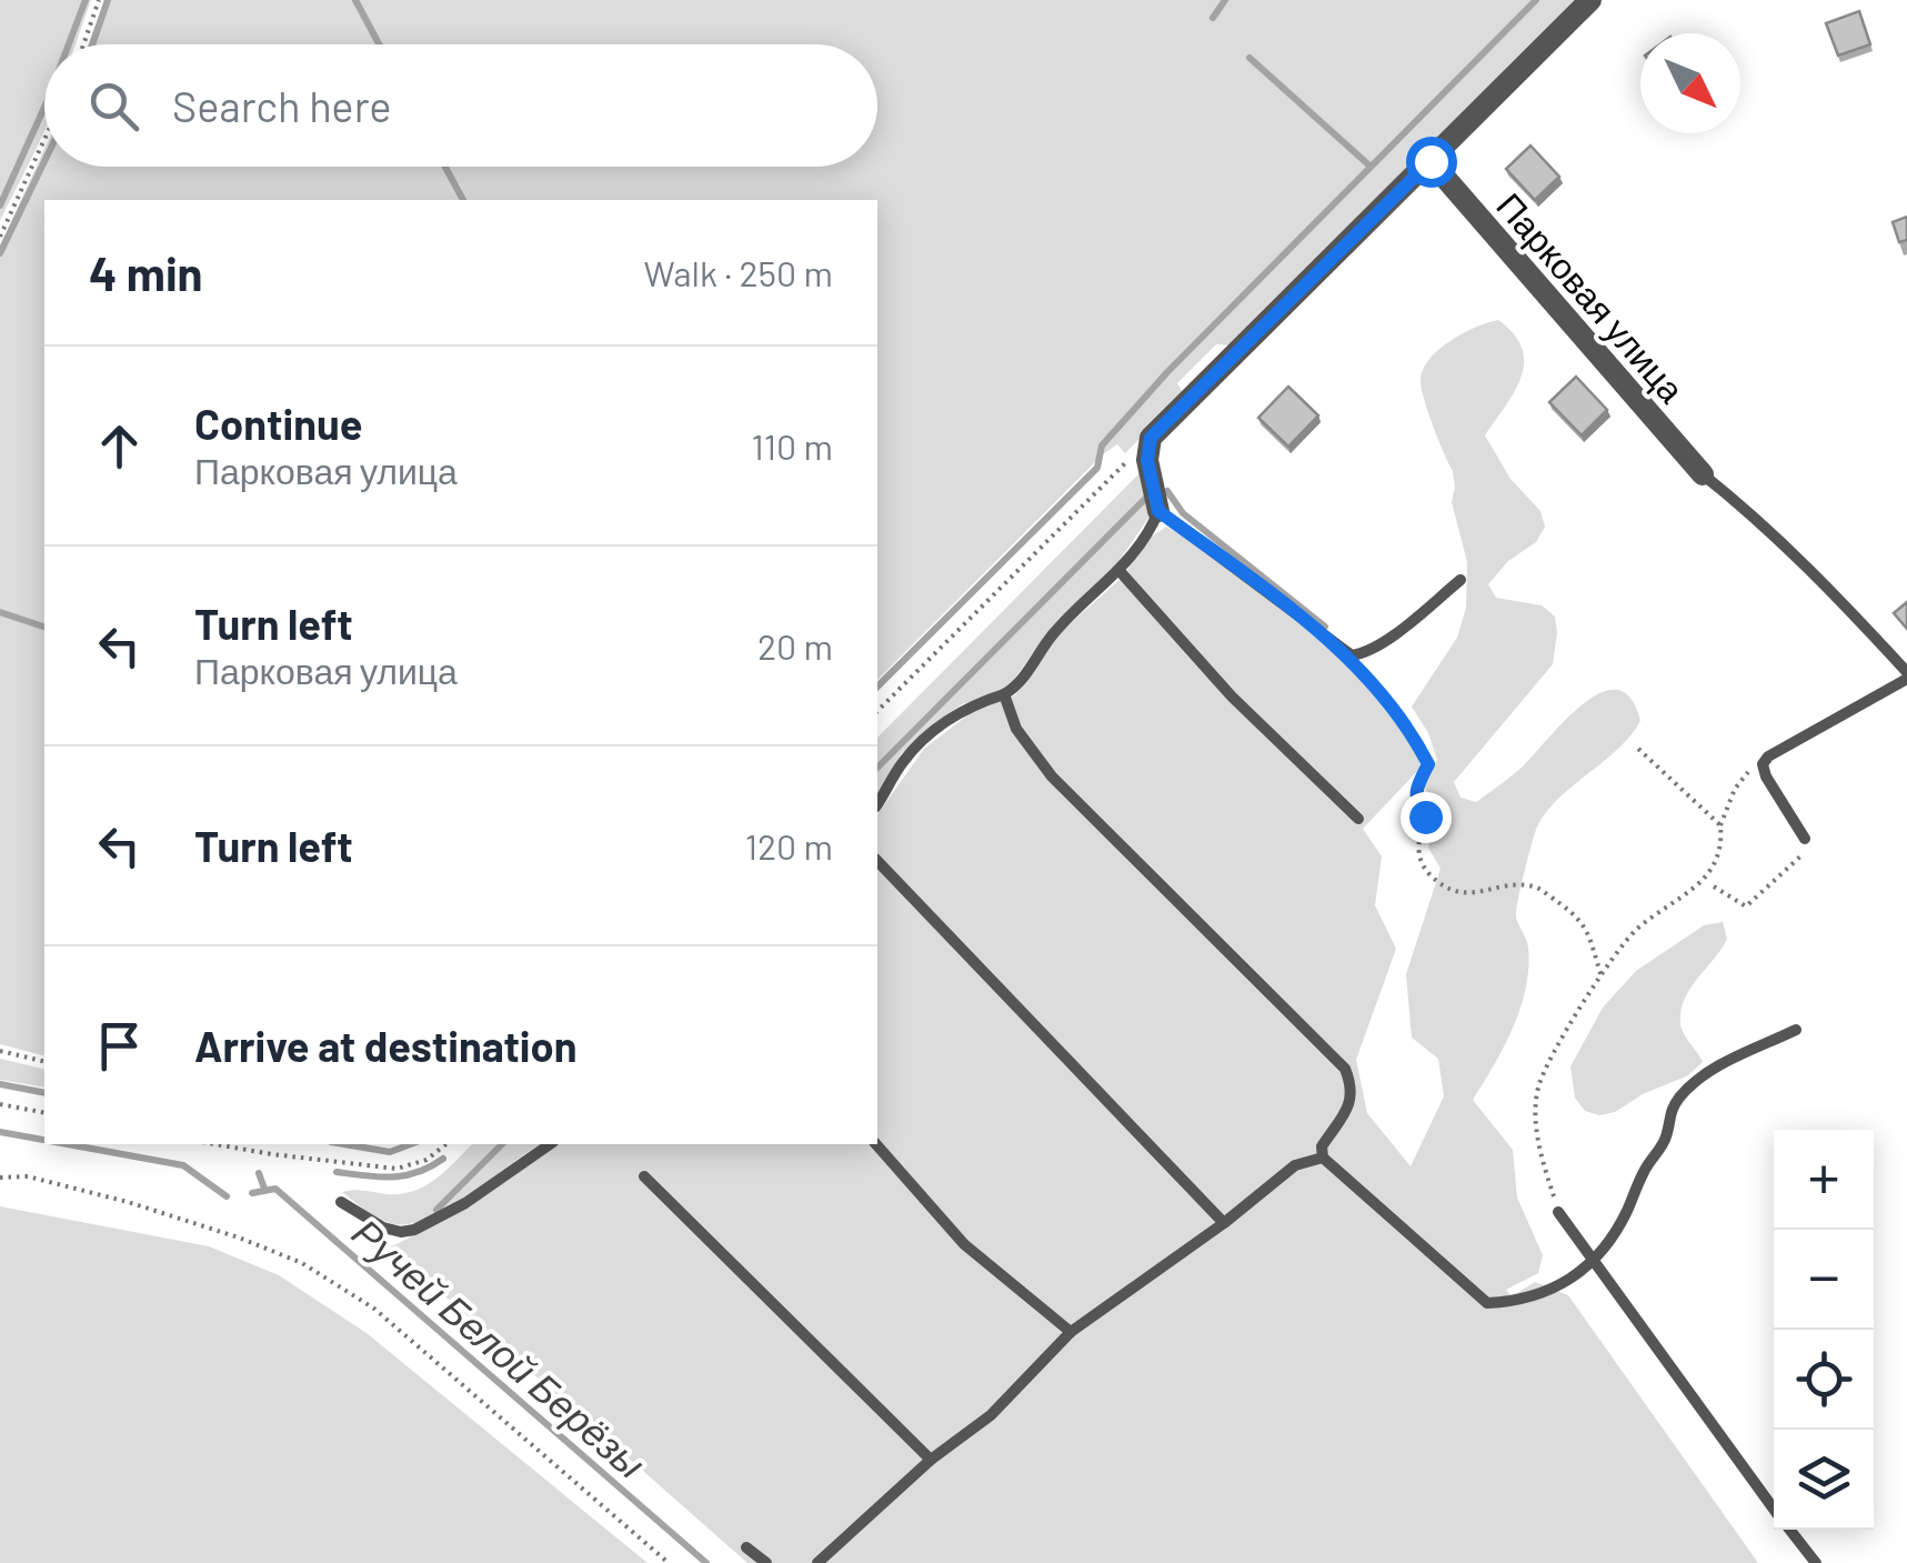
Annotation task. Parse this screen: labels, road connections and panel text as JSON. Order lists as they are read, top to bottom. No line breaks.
{"streets":{"street":["Парковая улица"]},"water":["Ручей Белой Берёзы"],"north":"bottom right","page":{"search":"Search here","heading":["4 min","Walk · 250 m"],"list":[["Continue","Парковая улица","110 m"],["Turn left","Парковая улица","20 m"],["Turn left","120 m"],"Arrive at destination"],"map_buttons":["+","−"]}}
